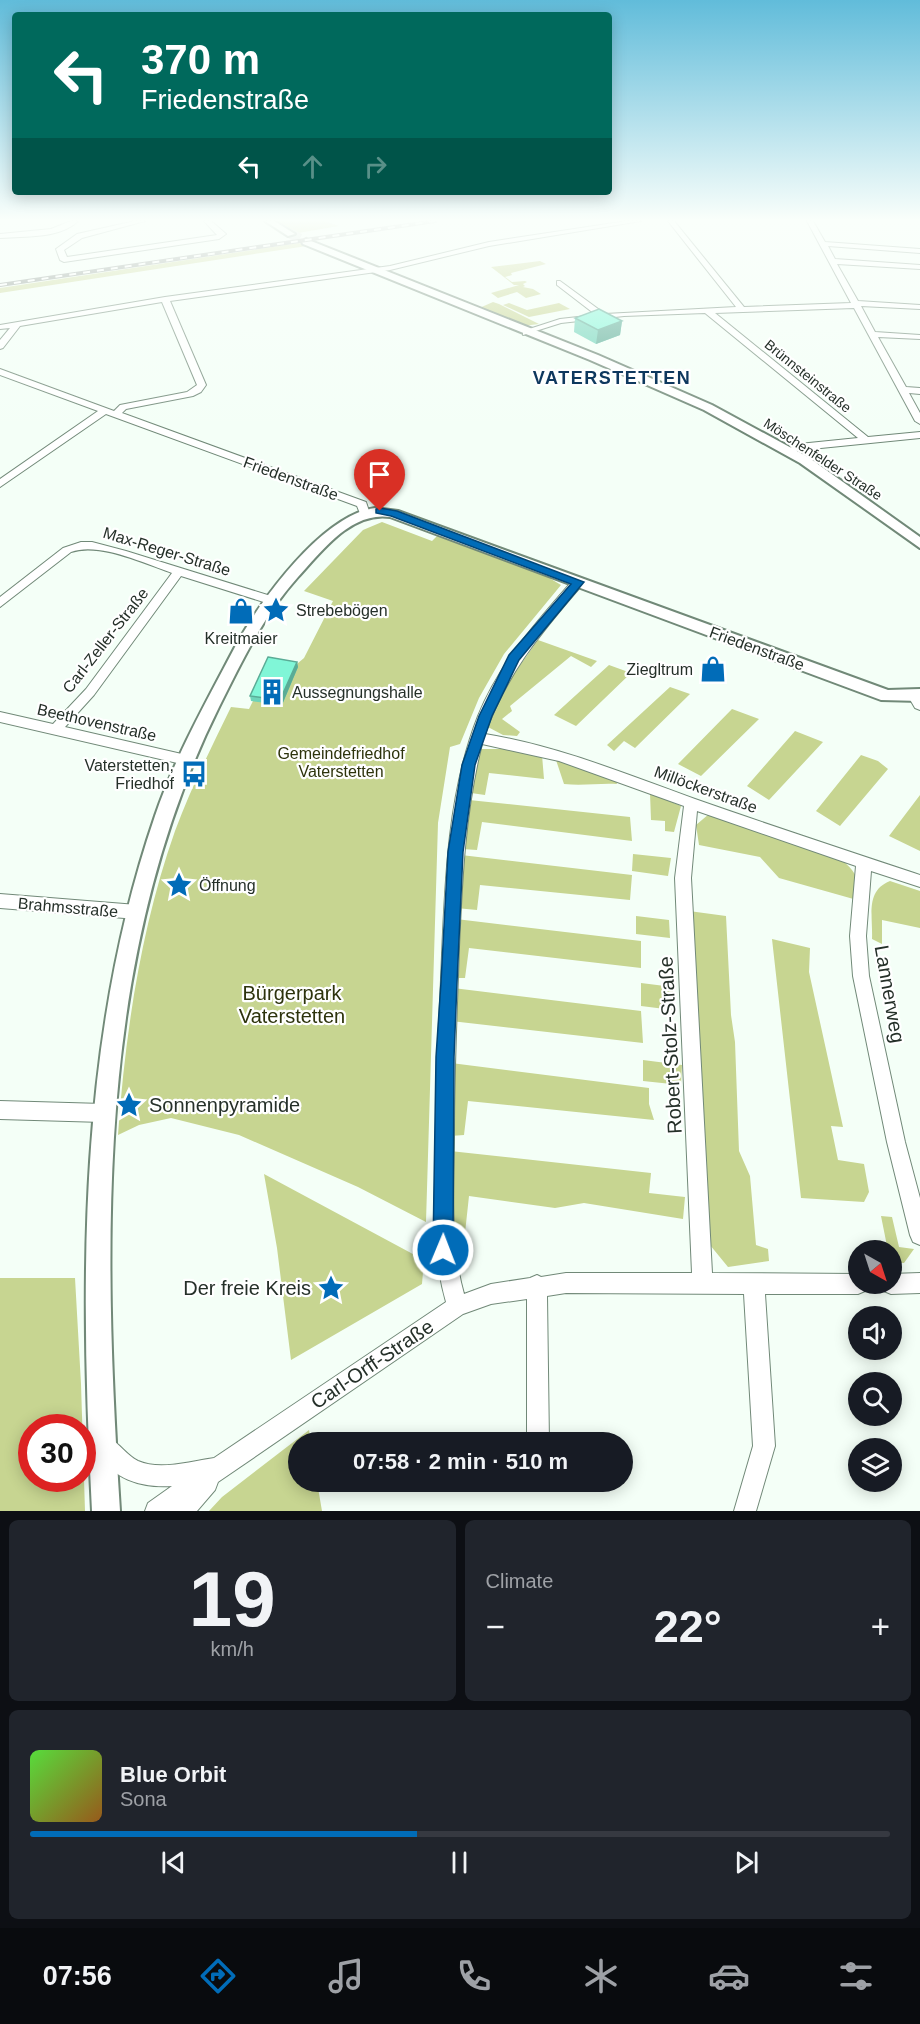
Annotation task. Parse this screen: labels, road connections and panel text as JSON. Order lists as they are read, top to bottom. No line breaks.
{"streets":{"street":["Brünnsteinstraße","Möschenfelder Straße","Friedenstraße","Max-Reger-Straße","Carl-Zeller-Straße","Beethovenstraße","Millöckerstraße","Brahmsstraße","Lannerweg","Robert-Stolz-Straße","Carl-Orff-Straße"]},"crossings":[["Max-Reger-Straße","Carl-Zeller-Straße"],["Carl-Zeller-Straße","Beethovenstraße"],["Millöckerstraße","Lannerweg"],["Millöckerstraße","Robert-Stolz-Straße"],["Robert-Stolz-Straße","Carl-Orff-Straße"]],"districts":["VATERSTETTEN"],"parks":["Gemeindefriedhof Vaterstetten","Bürgerpark Vaterstetten"],"places":{"place":["Strebebögen","Öffnung","Sonnenpyramide","Der freie Kreis"],"shop":["Kreitmaier","Ziegltrum"],"building":["Aussegnungshalle"],"bus stop":["Vaterstetten, Friedhof"]},"north":"bottom right","page":{"turn":["370 m","Friedenstraße"],"limit":"30","trip":"07:58 · 2 min · 510 m","tile":[["19","km/h"],"Climate"],"heat":["−","22°","+"],"song":["Blue Orbit","Sona"],"tabs":"07:56"}}
